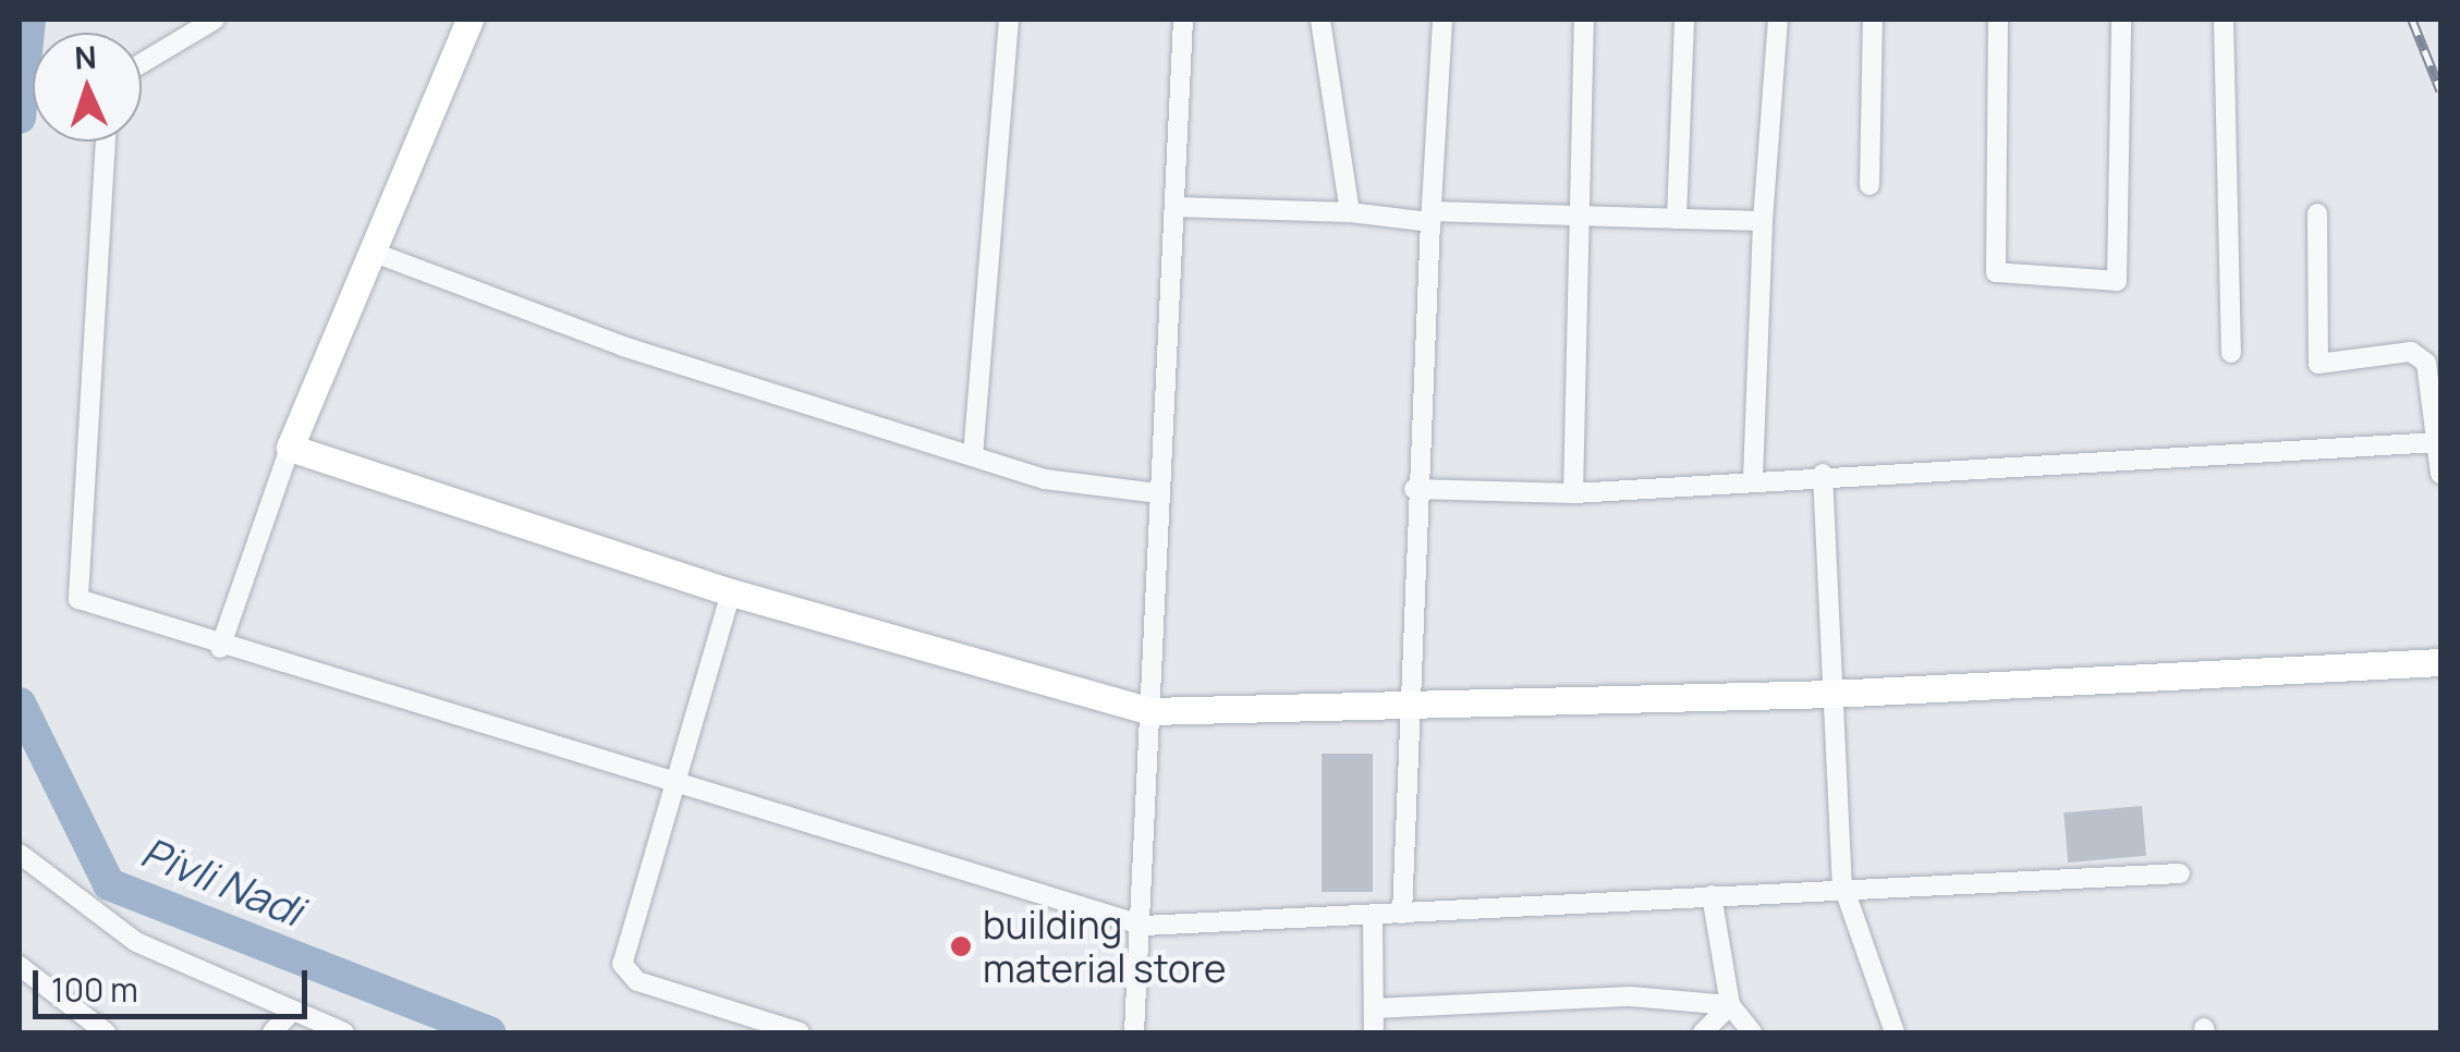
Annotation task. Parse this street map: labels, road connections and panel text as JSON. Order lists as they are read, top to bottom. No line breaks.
{"water":["Pivli Nadi"],"places":["building material store"],"scale_bar":"100 m","north":"top"}
